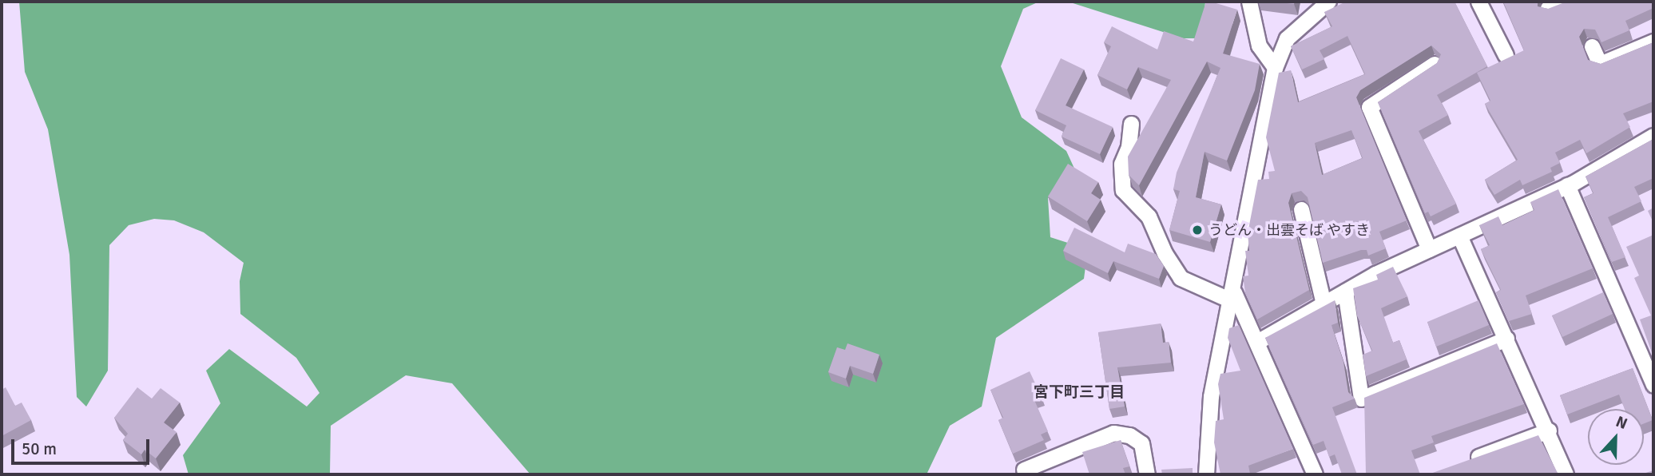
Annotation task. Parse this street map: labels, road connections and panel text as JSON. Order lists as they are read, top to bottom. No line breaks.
{"districts":["宮下町三丁目"],"places":["うどん・出雲そば やすき"],"scale_bar":"50 m","north":"top"}
